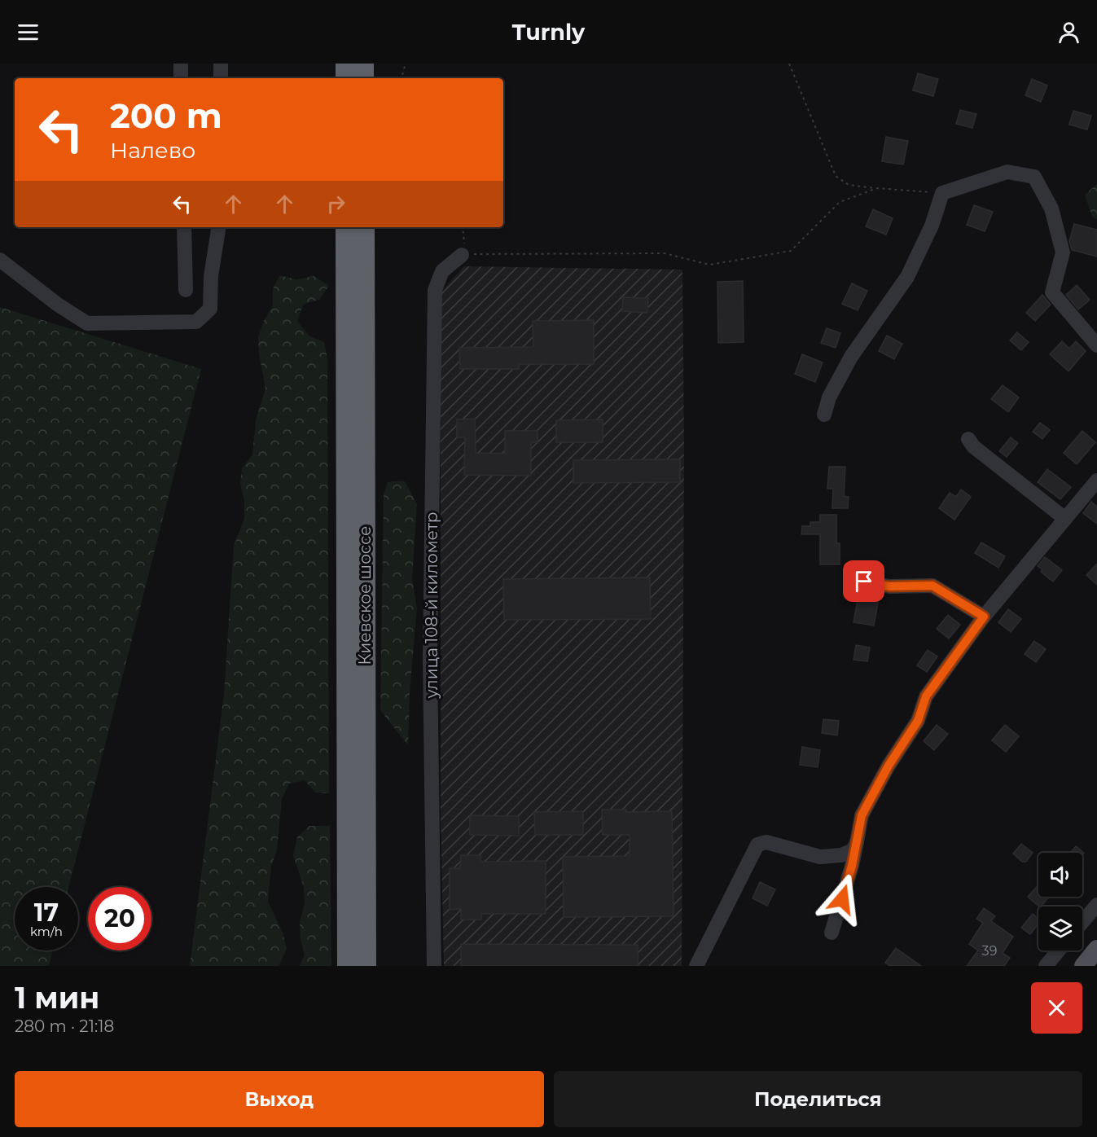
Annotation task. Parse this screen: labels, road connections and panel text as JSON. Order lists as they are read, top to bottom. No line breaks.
{"streets":{"highway":["Киевское шоссе"],"street":["улица 108-й километр"]},"house_numbers":["39"],"page":{"header":"Turnly","turn":["200 m","Налево"],"speed":"17 km/h","limit":"20","heading":["1 мин","280 m · 21:18"],"buttons":["Выход","Поделиться"]}}
